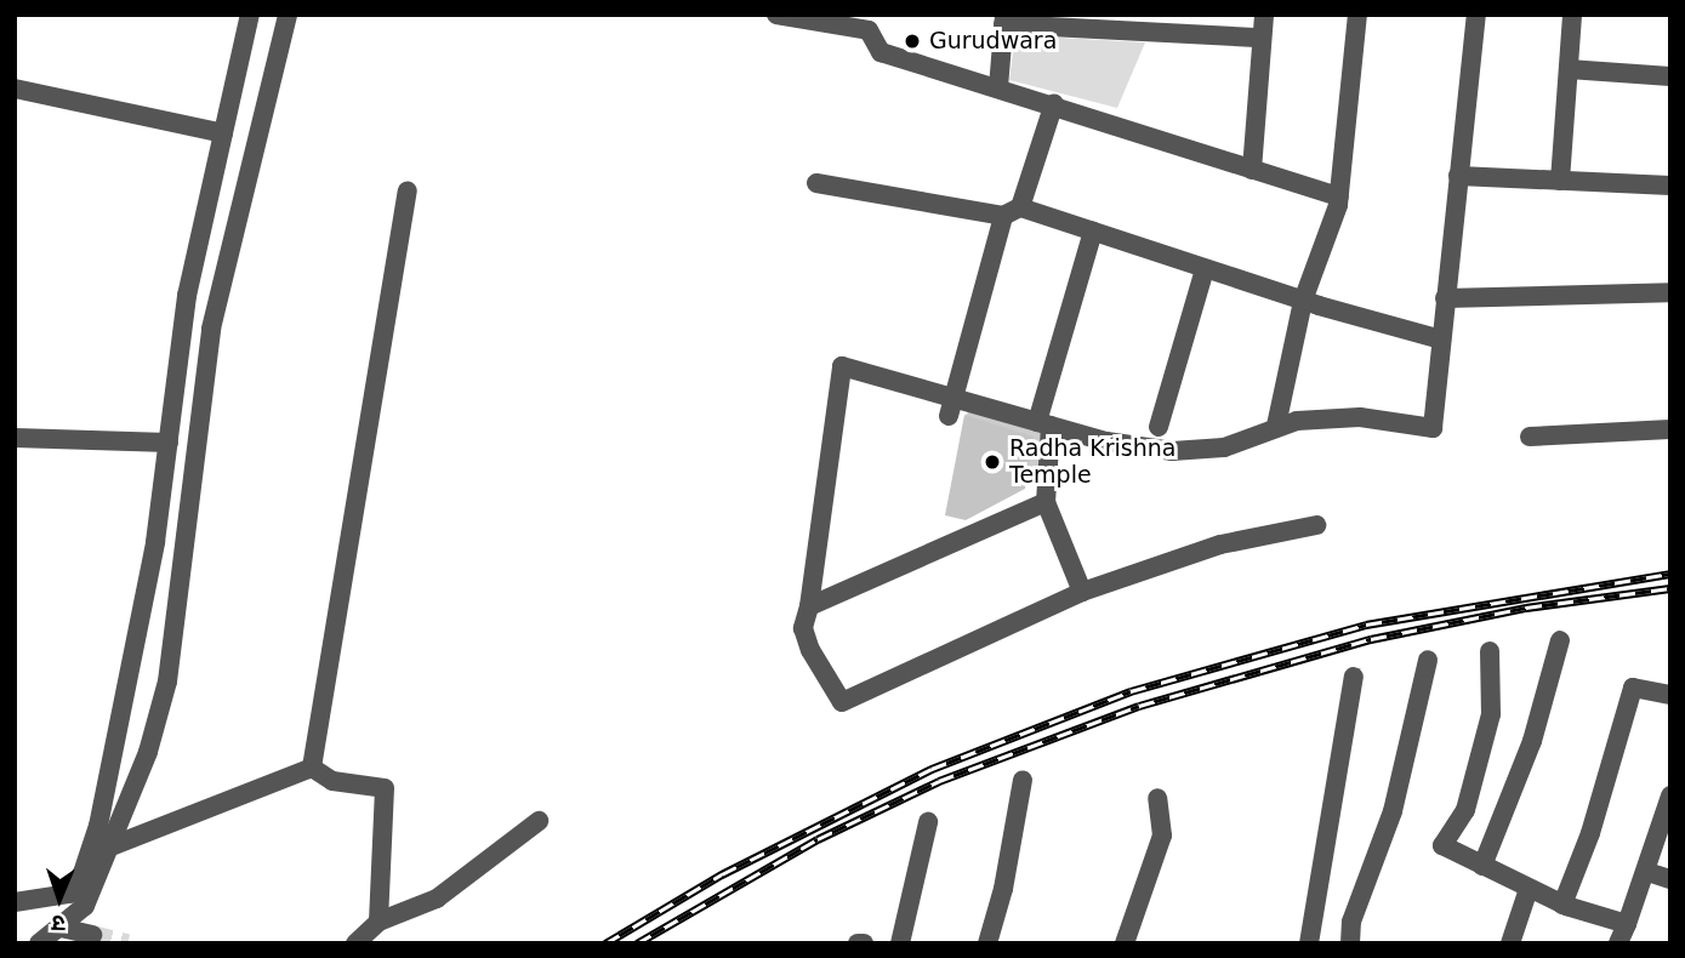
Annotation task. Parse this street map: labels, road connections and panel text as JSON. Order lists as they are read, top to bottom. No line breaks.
{"places":["Gurudwara","Radha Krishna Temple"],"north":"bottom"}
